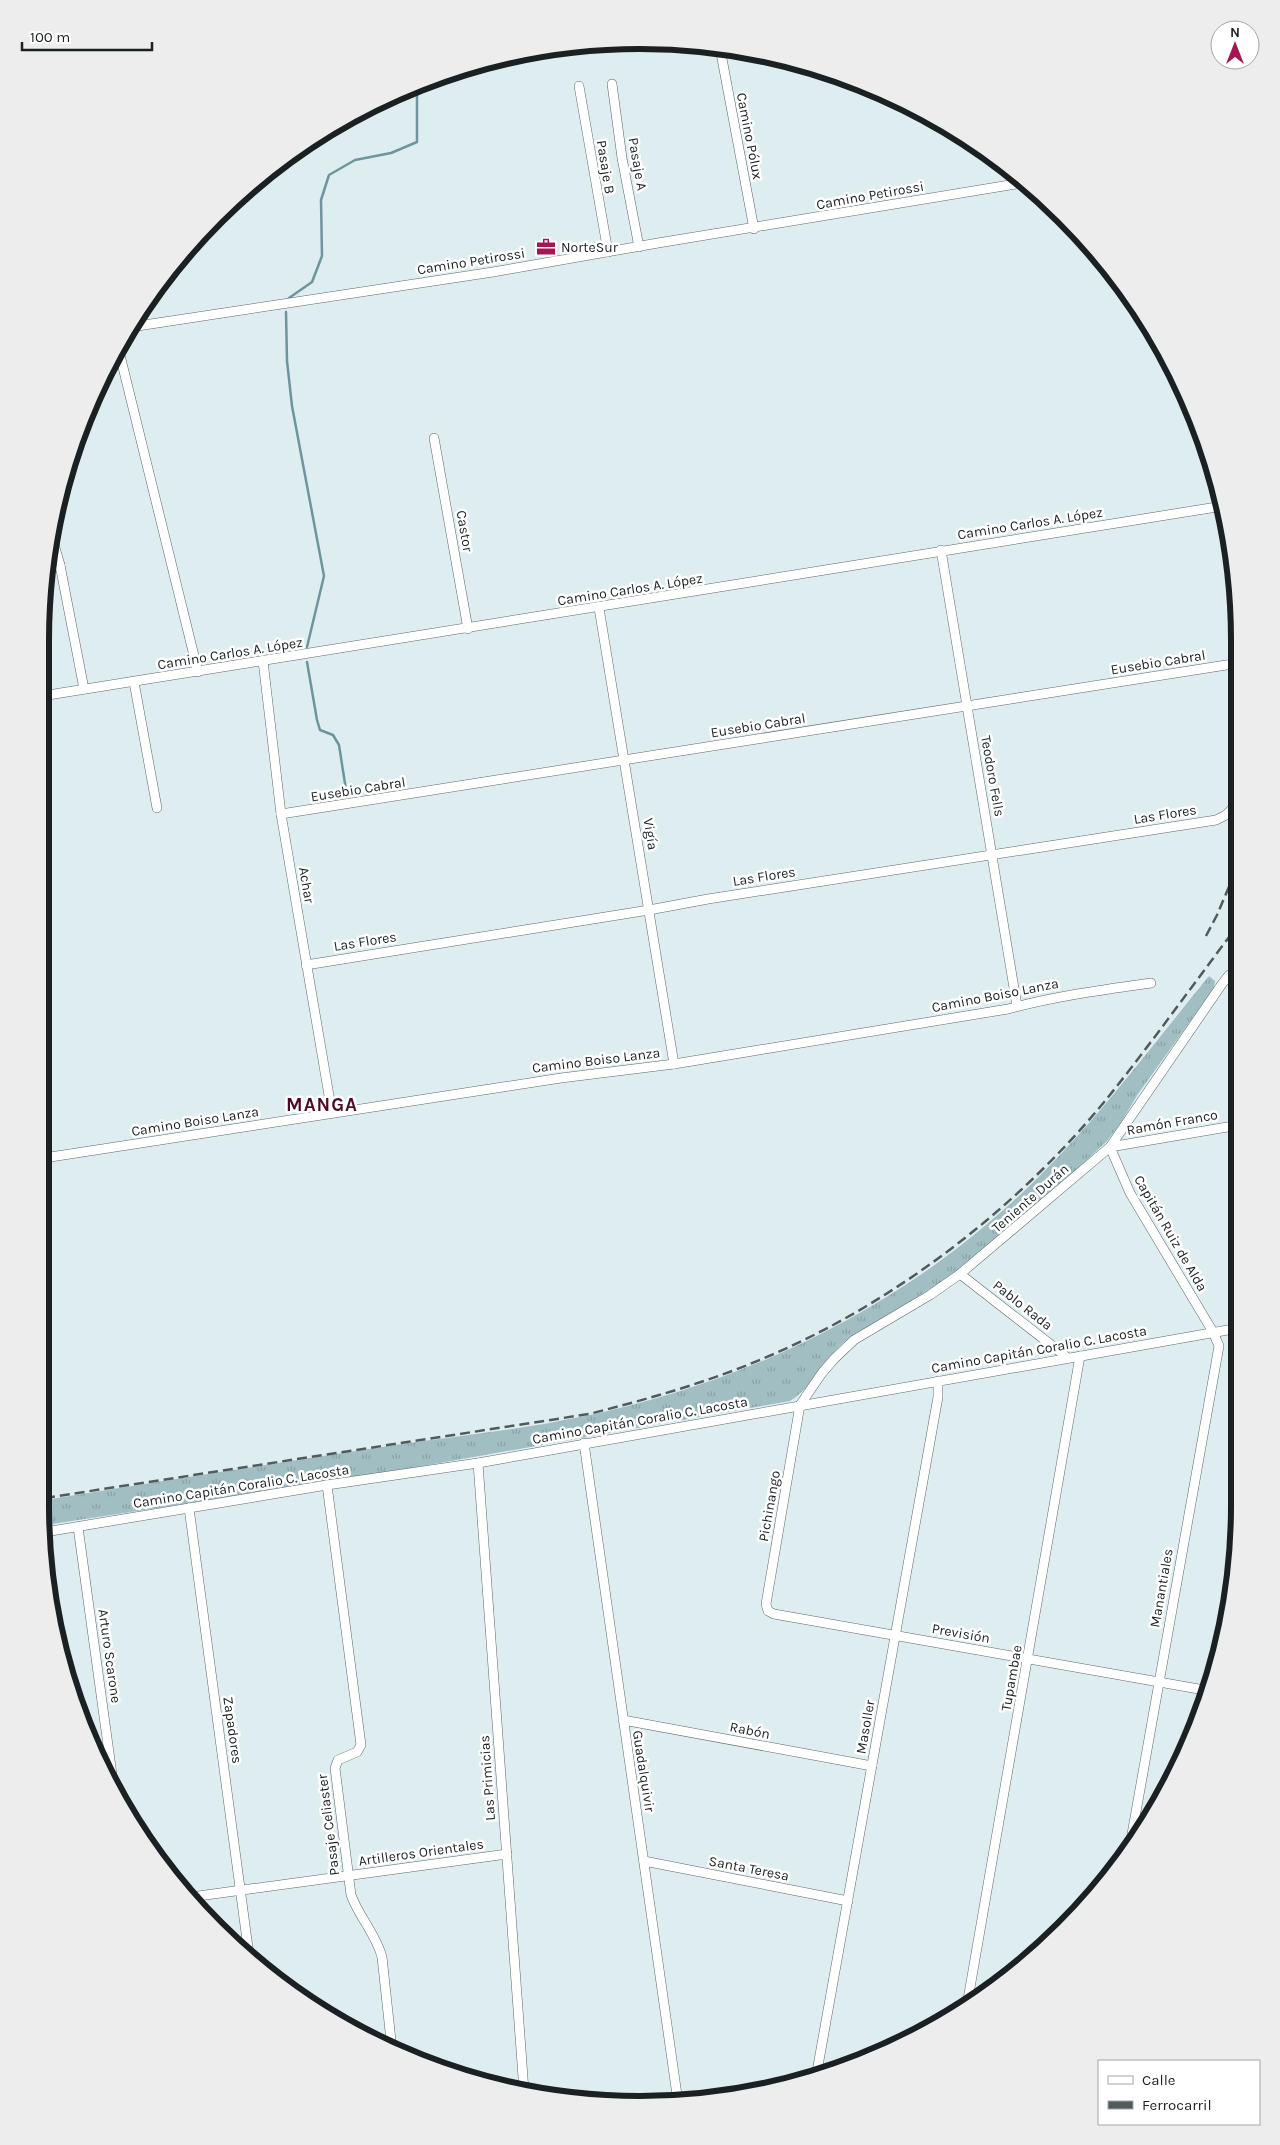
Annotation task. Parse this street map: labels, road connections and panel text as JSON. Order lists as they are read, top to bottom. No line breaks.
{"streets":{"street":["Camino Pólux","Pasaje A","Pasaje B","Camino Petirossi","Camino Carlos A. López","Castor","Eusebio Cabral","Teodoro Fells","Las Flores","Vigía","Achar","Camino Boiso Lanza","Ramón Franco","Teniente Durán","Capitán Ruiz de Alda","Pablo Rada","Camino Capitán Coralio C. Lacosta","Pichinango","Manantiales","Previsión","Arturo Scarone","Tupambae","Masoller","Zapadores","Rabón","Guadalquivir","Las Primicias","Pasaje Celiaster","Artilleros Orientales","Santa Teresa"]},"crossings":[["Camino Pólux","Camino Petirossi"],["Pasaje A","Camino Petirossi"],["Pasaje B","Camino Petirossi"],["Camino Carlos A. López","Castor"],["Camino Carlos A. López","Teodoro Fells"],["Camino Carlos A. López","Vigía"],["Camino Carlos A. López","Achar"],["Eusebio Cabral","Teodoro Fells"],["Eusebio Cabral","Vigía"],["Eusebio Cabral","Achar"],["Teodoro Fells","Las Flores"],["Teodoro Fells","Camino Boiso Lanza"],["Las Flores","Vigía"],["Las Flores","Achar"],["Vigía","Camino Boiso Lanza"],["Achar","Camino Boiso Lanza"],["Ramón Franco","Teniente Durán"],["Ramón Franco","Capitán Ruiz de Alda"],["Teniente Durán","Capitán Ruiz de Alda"],["Teniente Durán","Pablo Rada"],["Teniente Durán","Camino Capitán Coralio C. Lacosta"],["Teniente Durán","Pichinango"],["Capitán Ruiz de Alda","Camino Capitán Coralio C. Lacosta"],["Capitán Ruiz de Alda","Manantiales"],["Pablo Rada","Camino Capitán Coralio C. Lacosta"],["Camino Capitán Coralio C. Lacosta","Pichinango"],["Camino Capitán Coralio C. Lacosta","Manantiales"],["Camino Capitán Coralio C. Lacosta","Arturo Scarone"],["Camino Capitán Coralio C. Lacosta","Tupambae"],["Camino Capitán Coralio C. Lacosta","Masoller"],["Camino Capitán Coralio C. Lacosta","Zapadores"],["Camino Capitán Coralio C. Lacosta","Guadalquivir"],["Camino Capitán Coralio C. Lacosta","Las Primicias"],["Camino Capitán Coralio C. Lacosta","Pasaje Celiaster"],["Pichinango","Previsión"],["Manantiales","Previsión"],["Previsión","Tupambae"],["Previsión","Masoller"],["Masoller","Rabón"],["Masoller","Santa Teresa"],["Zapadores","Artilleros Orientales"],["Rabón","Guadalquivir"],["Guadalquivir","Santa Teresa"],["Las Primicias","Artilleros Orientales"],["Pasaje Celiaster","Artilleros Orientales"]],"districts":["MANGA"],"places":{"office":["NorteSur"]},"legend":["Calle","Ferrocarril"],"scale_bar":"100 m","north":"top"}
